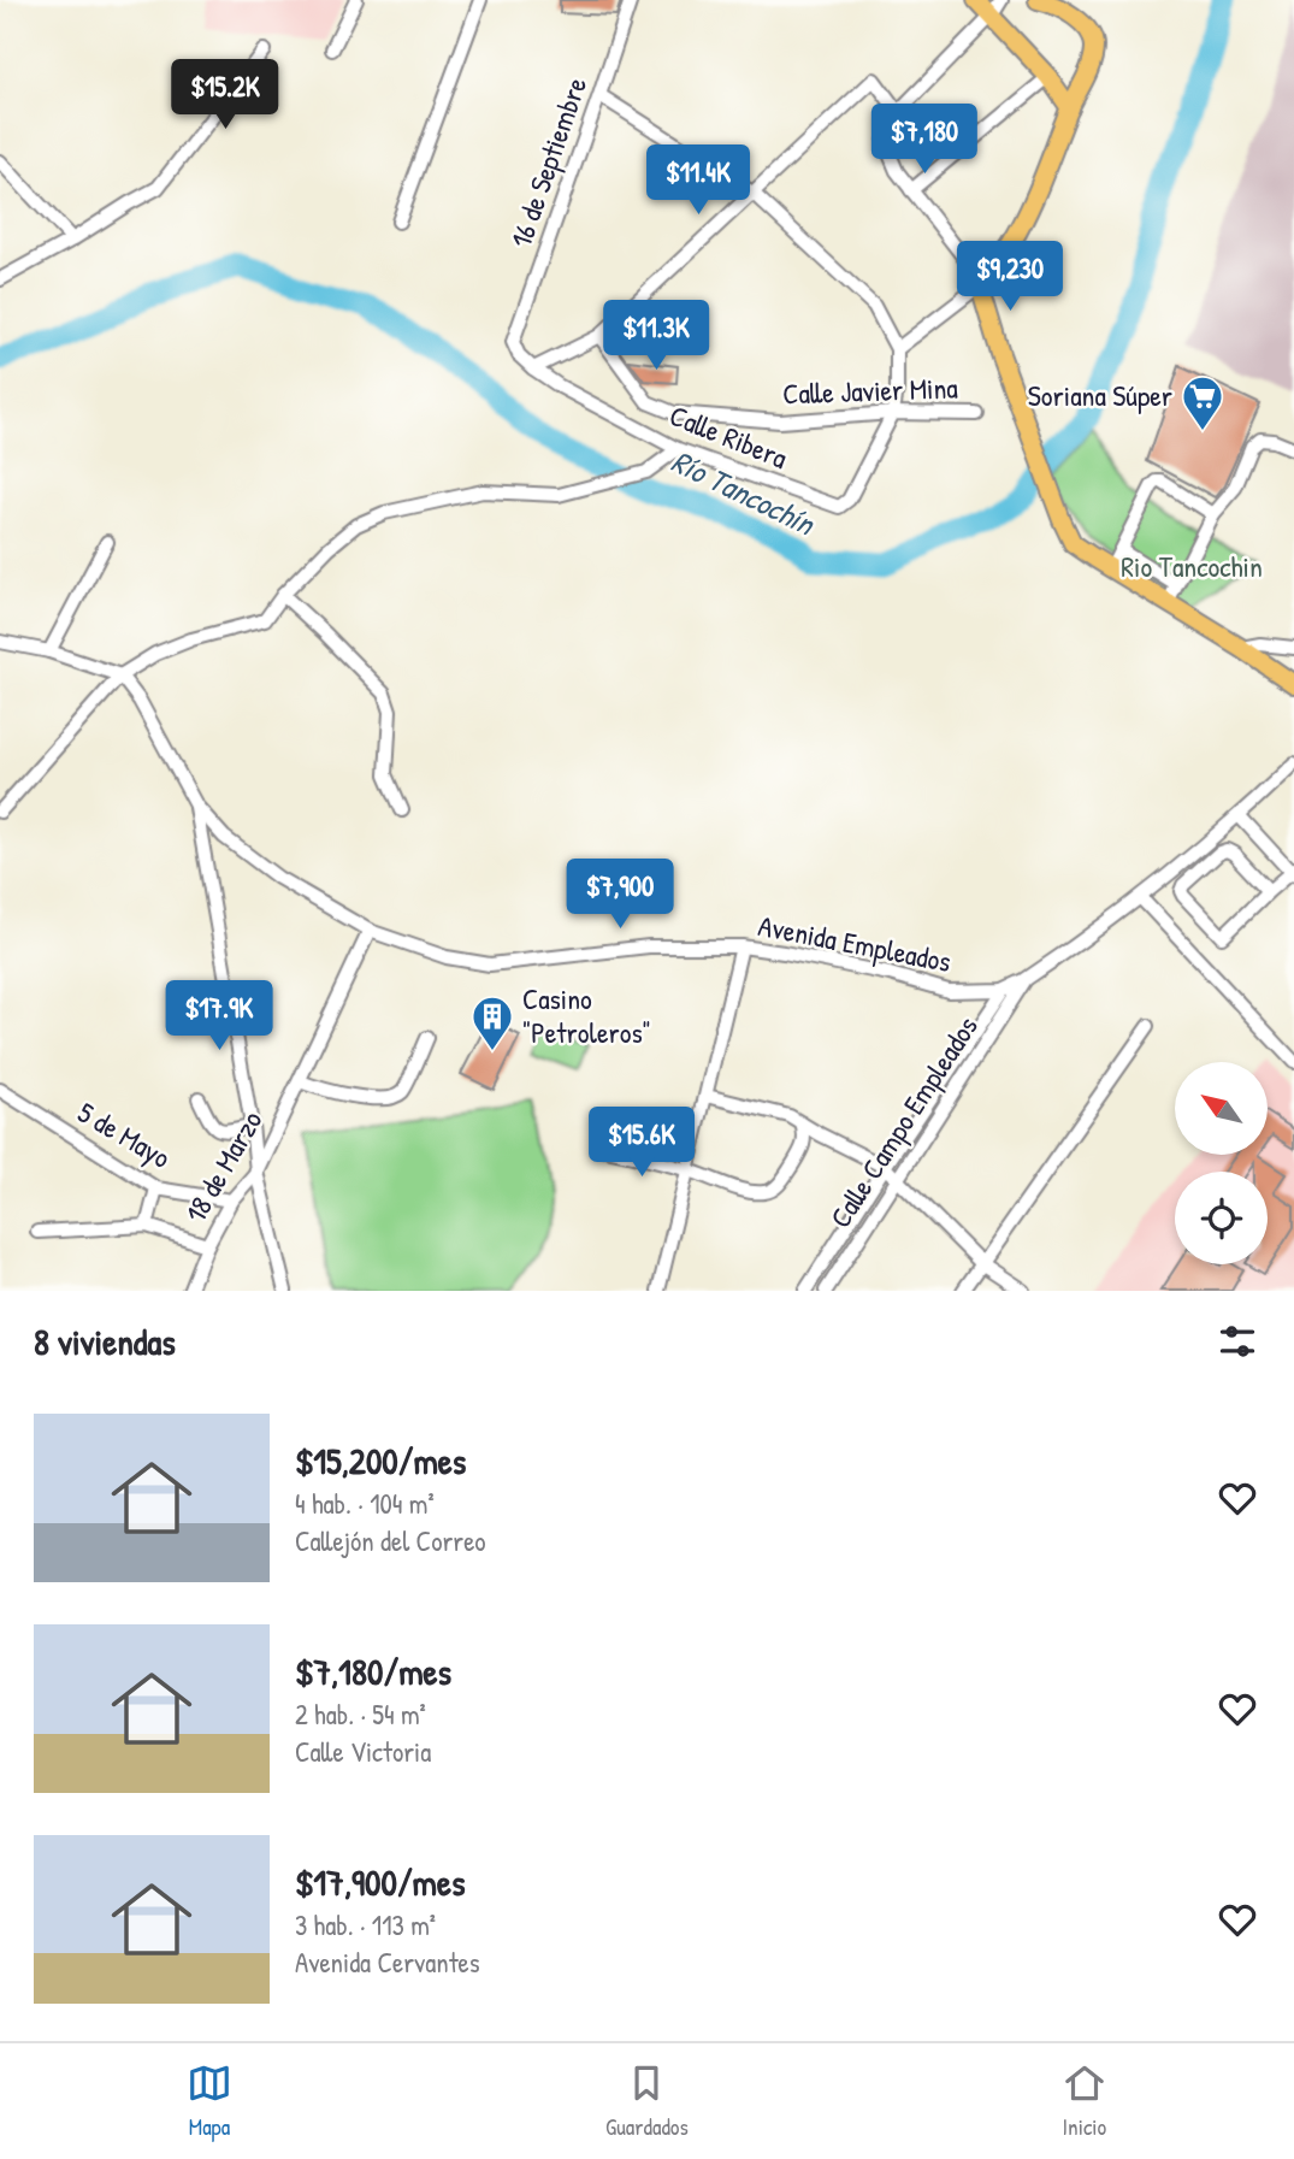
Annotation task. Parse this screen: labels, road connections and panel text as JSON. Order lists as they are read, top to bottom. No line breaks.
{"streets":{"street":["16 de Septiembre","Calle Javier Mina","Calle Ribera","Avenida Empleados","Calle Campo Empleados","5 de Mayo","18 de Marzo"]},"crossings":[["16 de Septiembre","Calle Ribera"],["Calle Javier Mina","Calle Ribera"],["Avenida Empleados","Calle Campo Empleados"],["Avenida Empleados","18 de Marzo"],["5 de Mayo","18 de Marzo"]],"water":["Río Tancochín"],"parks":["Rio Tancochin"],"places":{"supermarket":["Soriana Súper"],"building":["Casino \"Petroleros\""]},"north":"top left","page":{"price":["$15.2K","$7,180","$11.4K","$9,230","$11.3K","$7,900","$17.9K","$15.6K"],"heading":"8 viviendas","list":[{"name":"$15,200/mes","note":"4 hab. · 104 m² · Callejón del Correo"},{"name":"$7,180/mes","note":"2 hab. · 54 m² · Calle Victoria"},{"name":"$17,900/mes","note":"3 hab. · 113 m² · Avenida Cervantes"}],"tabs":["Mapa","Guardados","Inicio"]}}
